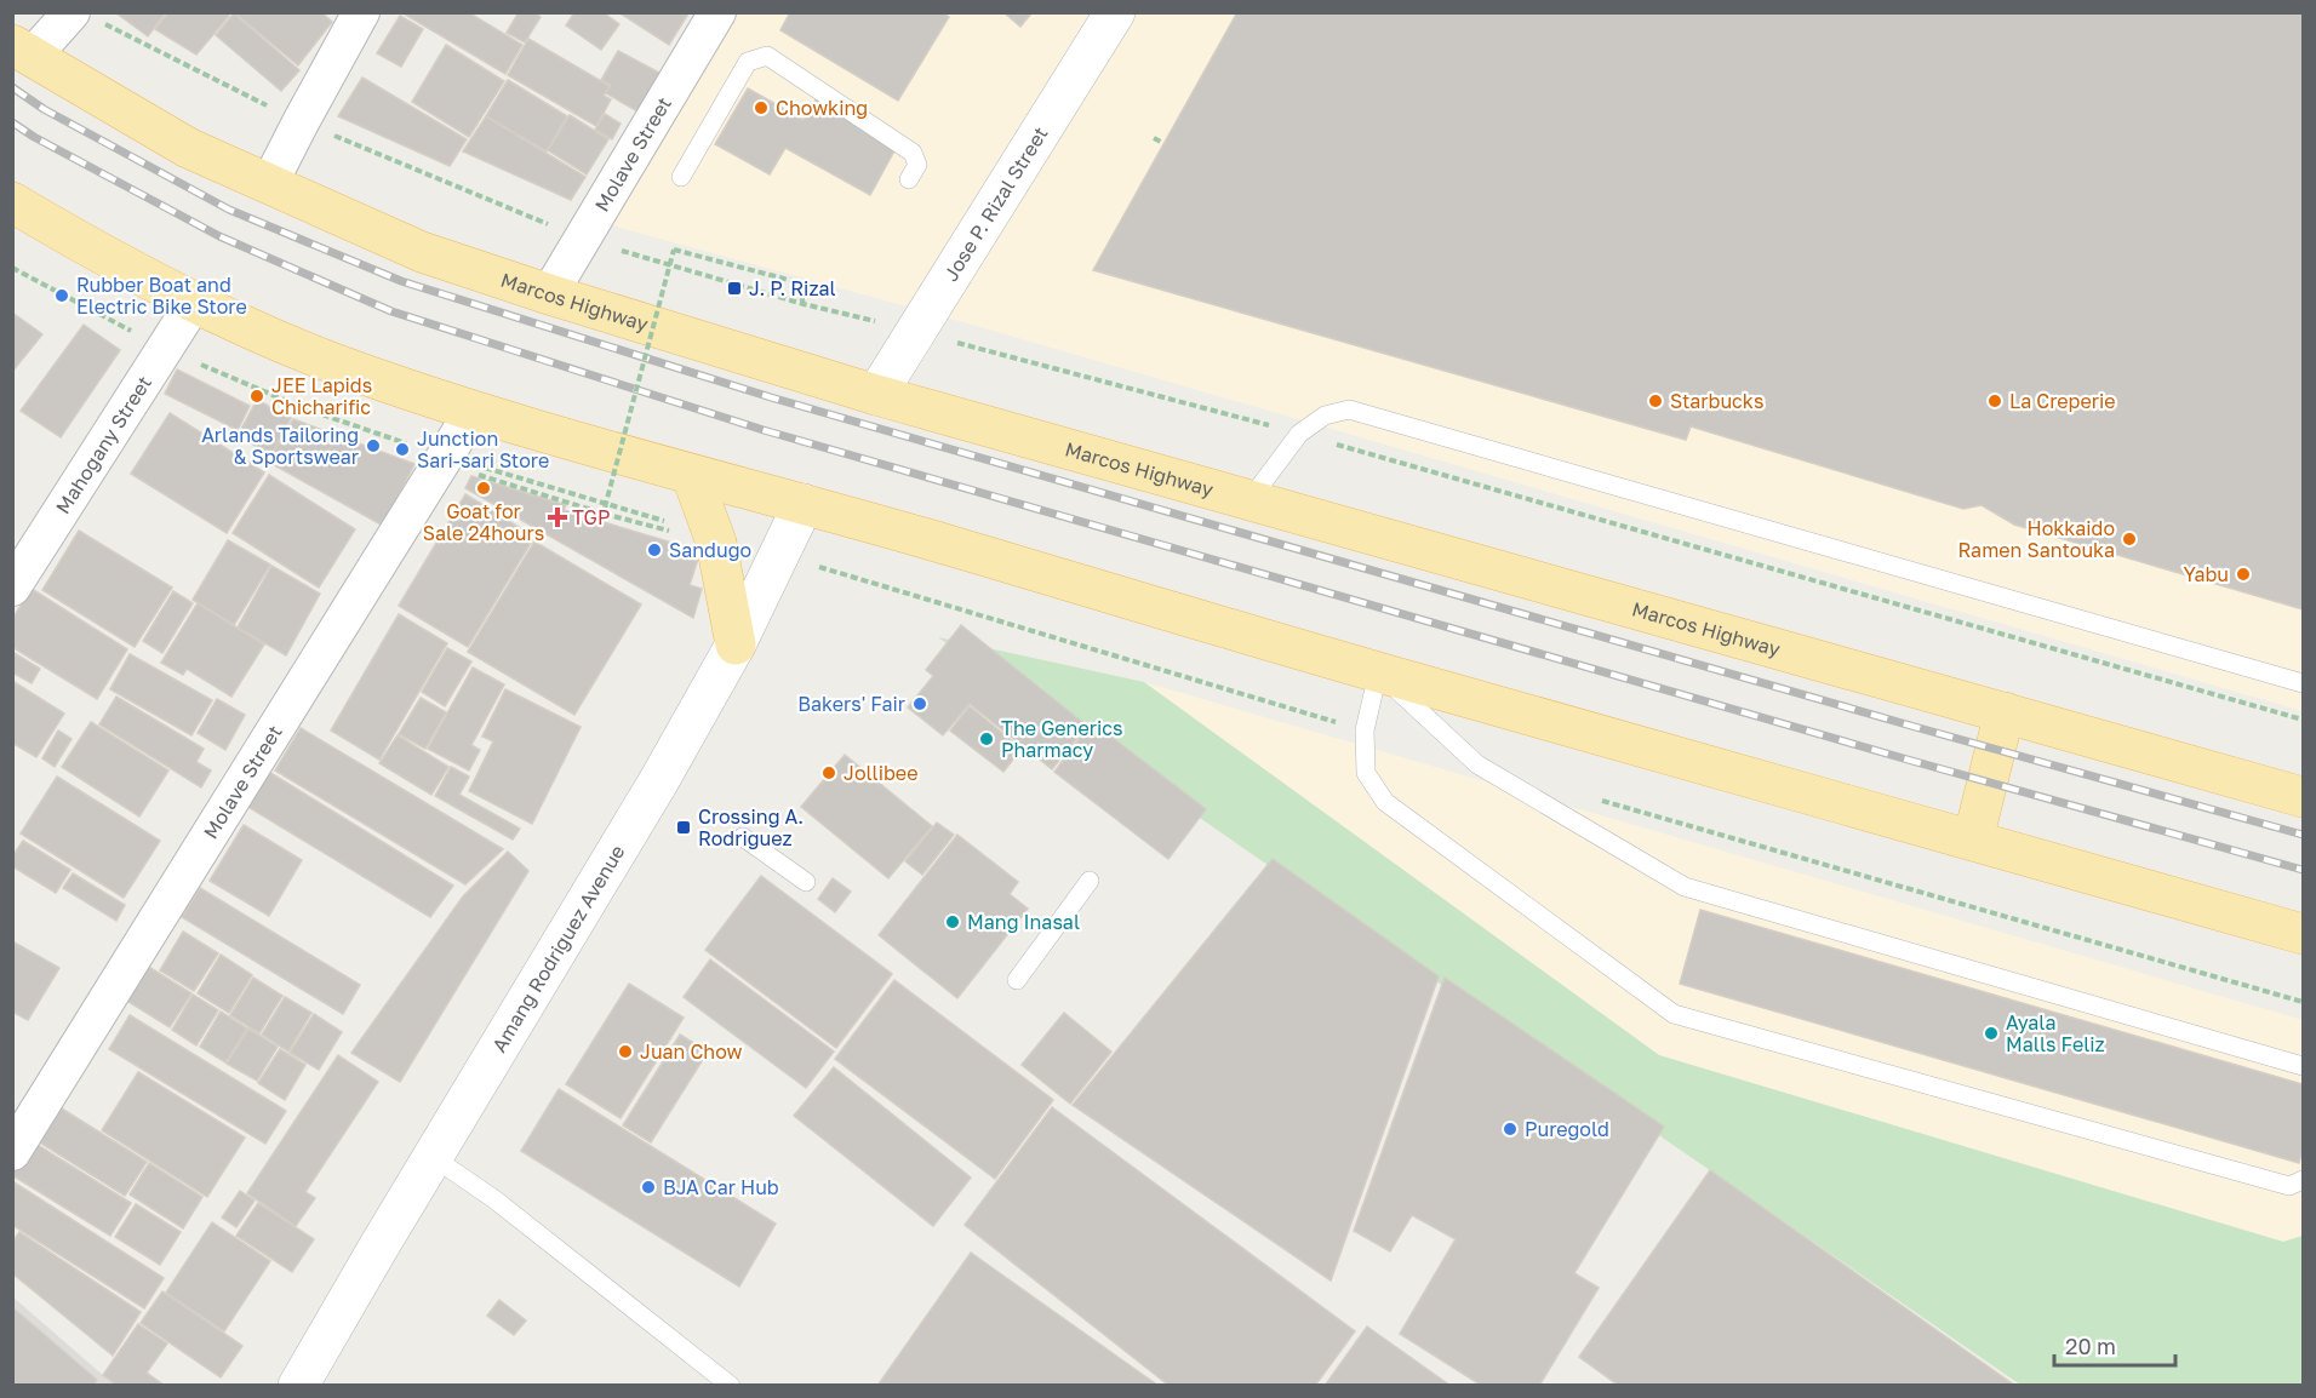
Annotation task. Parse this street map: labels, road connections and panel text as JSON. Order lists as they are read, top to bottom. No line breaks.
{"streets":{"main road":["Jose P. Rizal Street","Marcos Highway","Amang Rodriguez Avenue"],"street":["Molave Street","Mahogany Street"]},"crossings":[["Molave Street","Marcos Highway"],["Jose P. Rizal Street","Marcos Highway"]],"places":{"other":["Chowking","Rubber Boat and Electric Bike Store","JEE Lapids Chicharific","Starbucks","La Creperie","Arlands Tailoring & Sportswear","Junction Sari-sari Store","Goat for Sale 24hours","Hokkaido Ramen Santouka","Sandugo","Yabu","Bakers' Fair","The Generics Pharmacy","Jollibee","Mang Inasal","Ayala Malls Feliz","Juan Chow","Puregold","BJA Car Hub"],"transit":["J. P. Rizal","Crossing A. Rodriguez"],"health":["TGP"]},"scale_bar":"20 m"}
